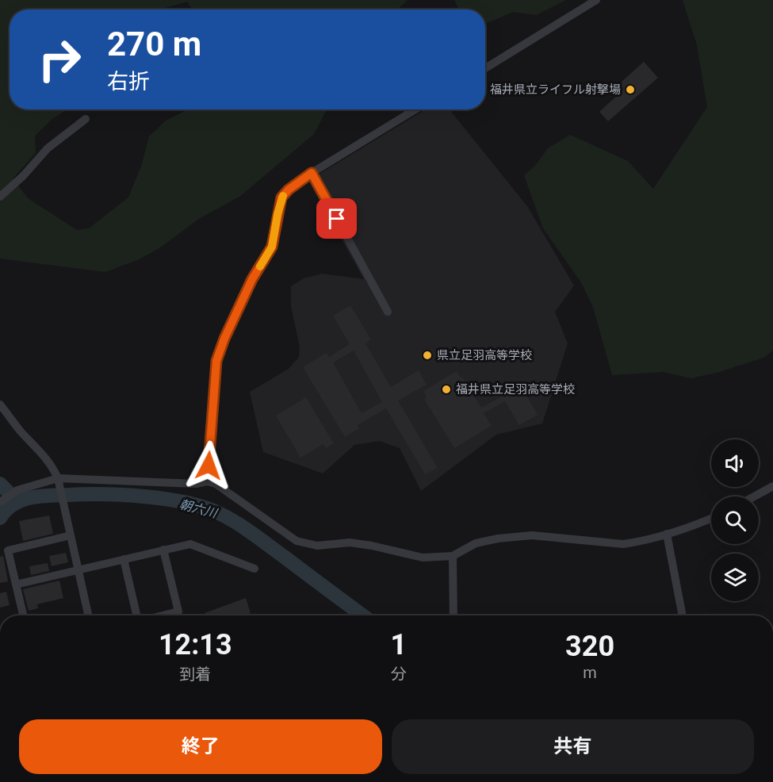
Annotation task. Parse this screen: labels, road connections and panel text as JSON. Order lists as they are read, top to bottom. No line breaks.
{"water":["朝六川"],"places":["福井県立ライフル射撃場","県立足羽高等学校","福井県立足羽高等学校"],"page":{"turn":["270 m","右折"],"eta":["12:13","到着","1","分","320","m"],"buttons":["終了","共有"]}}
